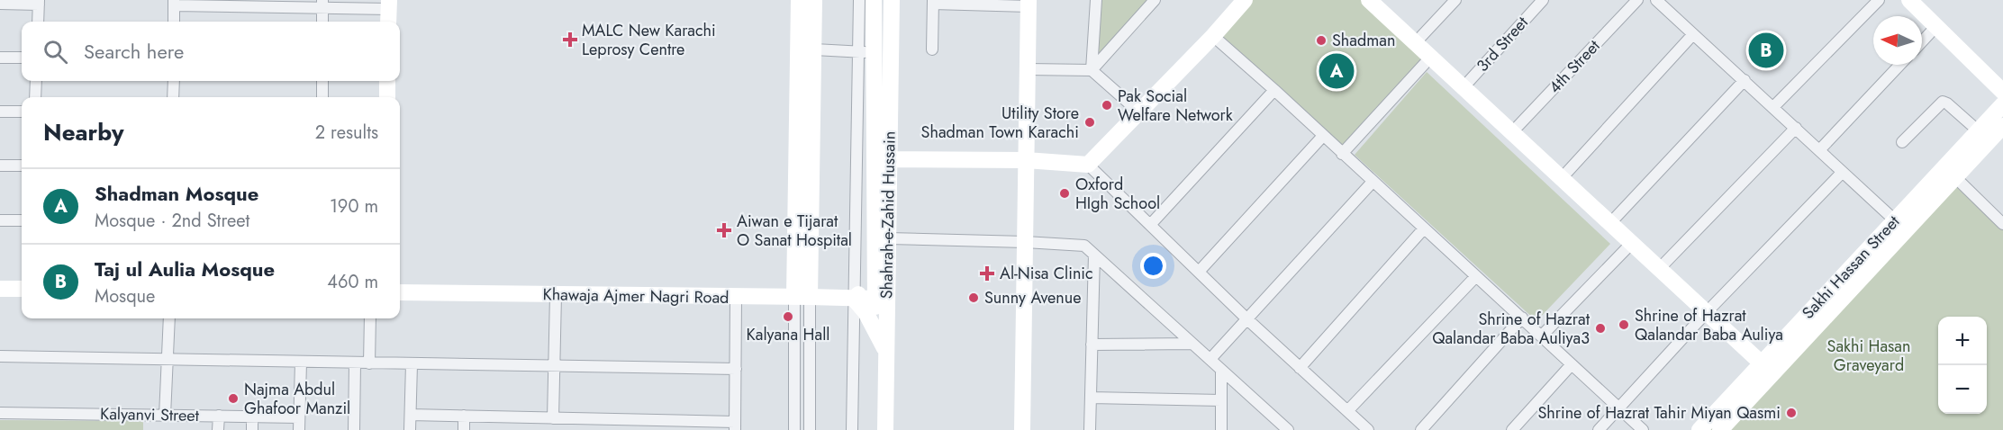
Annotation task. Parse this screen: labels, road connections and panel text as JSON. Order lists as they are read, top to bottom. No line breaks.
{"streets":{"street":["3rd Street","4th Street","Shahrah-e-Zahid Hussain","Sakhi Hassan Street","Khawaja Ajmer Nagri Road","Kalyanvi Street"]},"crossings":[["Shahrah-e-Zahid Hussain","Khawaja Ajmer Nagri Road"]],"parks":["Sakhi Hasan Graveyard"],"places":{"health":["MALC New Karachi Leprosy Centre","Aiwan e Tijarat O Sanat Hospital","Al-Nisa Clinic"],"other":["Shadman","Pak Social Welfare Network","Utility Store Shadman Town Karachi","Oxford HIgh School","Sunny Avenue","Kalyana Hall","Shrine of Hazrat Qalandar Baba Auliya","Shrine of Hazrat Qalandar Baba Auliya3","Najma Abdul Ghafoor Manzil","Shrine of Hazrat Tahir Miyan Qasmi"]},"north":"left","page":{"search":"Search here","pins":["B","A"],"heading":["Nearby","2 results"],"list":[{"mark":"A","name":"Shadman Mosque","note":"Mosque · 2nd Street","value":"190 m"},{"mark":"B","name":"Taj ul Aulia Mosque","note":"Mosque","value":"460 m"}],"map_buttons":["+","−"]}}
